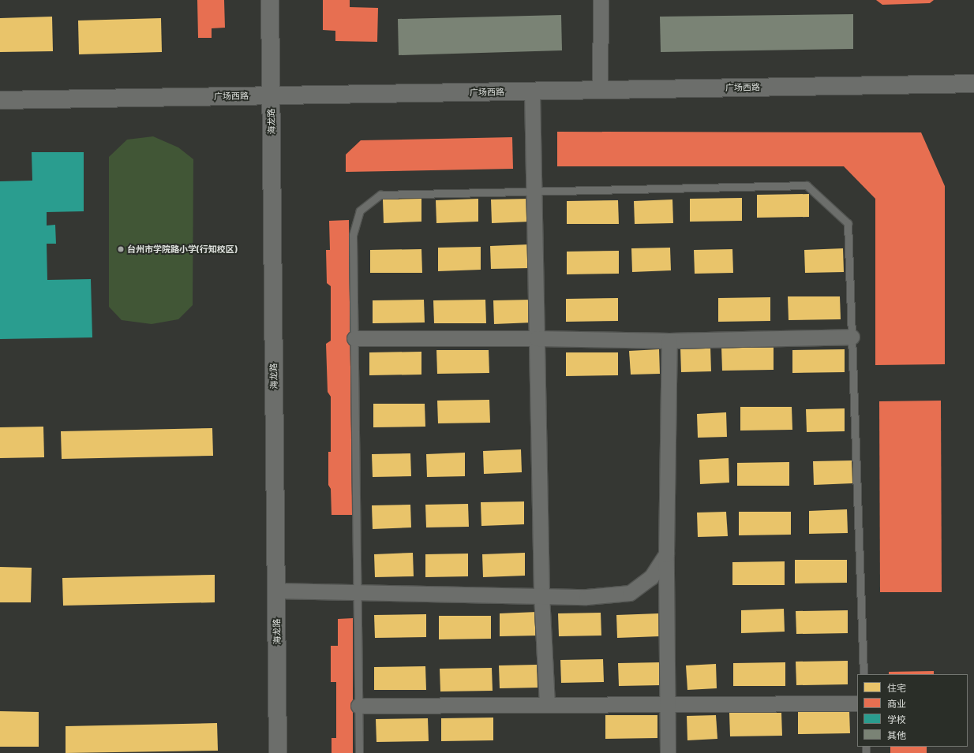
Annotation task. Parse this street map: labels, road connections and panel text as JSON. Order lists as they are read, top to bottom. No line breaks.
{"streets":{"main road":["广场西路","海龙路"]},"crossings":[["广场西路","海龙路"]],"places":["台州市学院路小学(行知校区)"],"legend":["住宅","商业","学校","其他"]}
